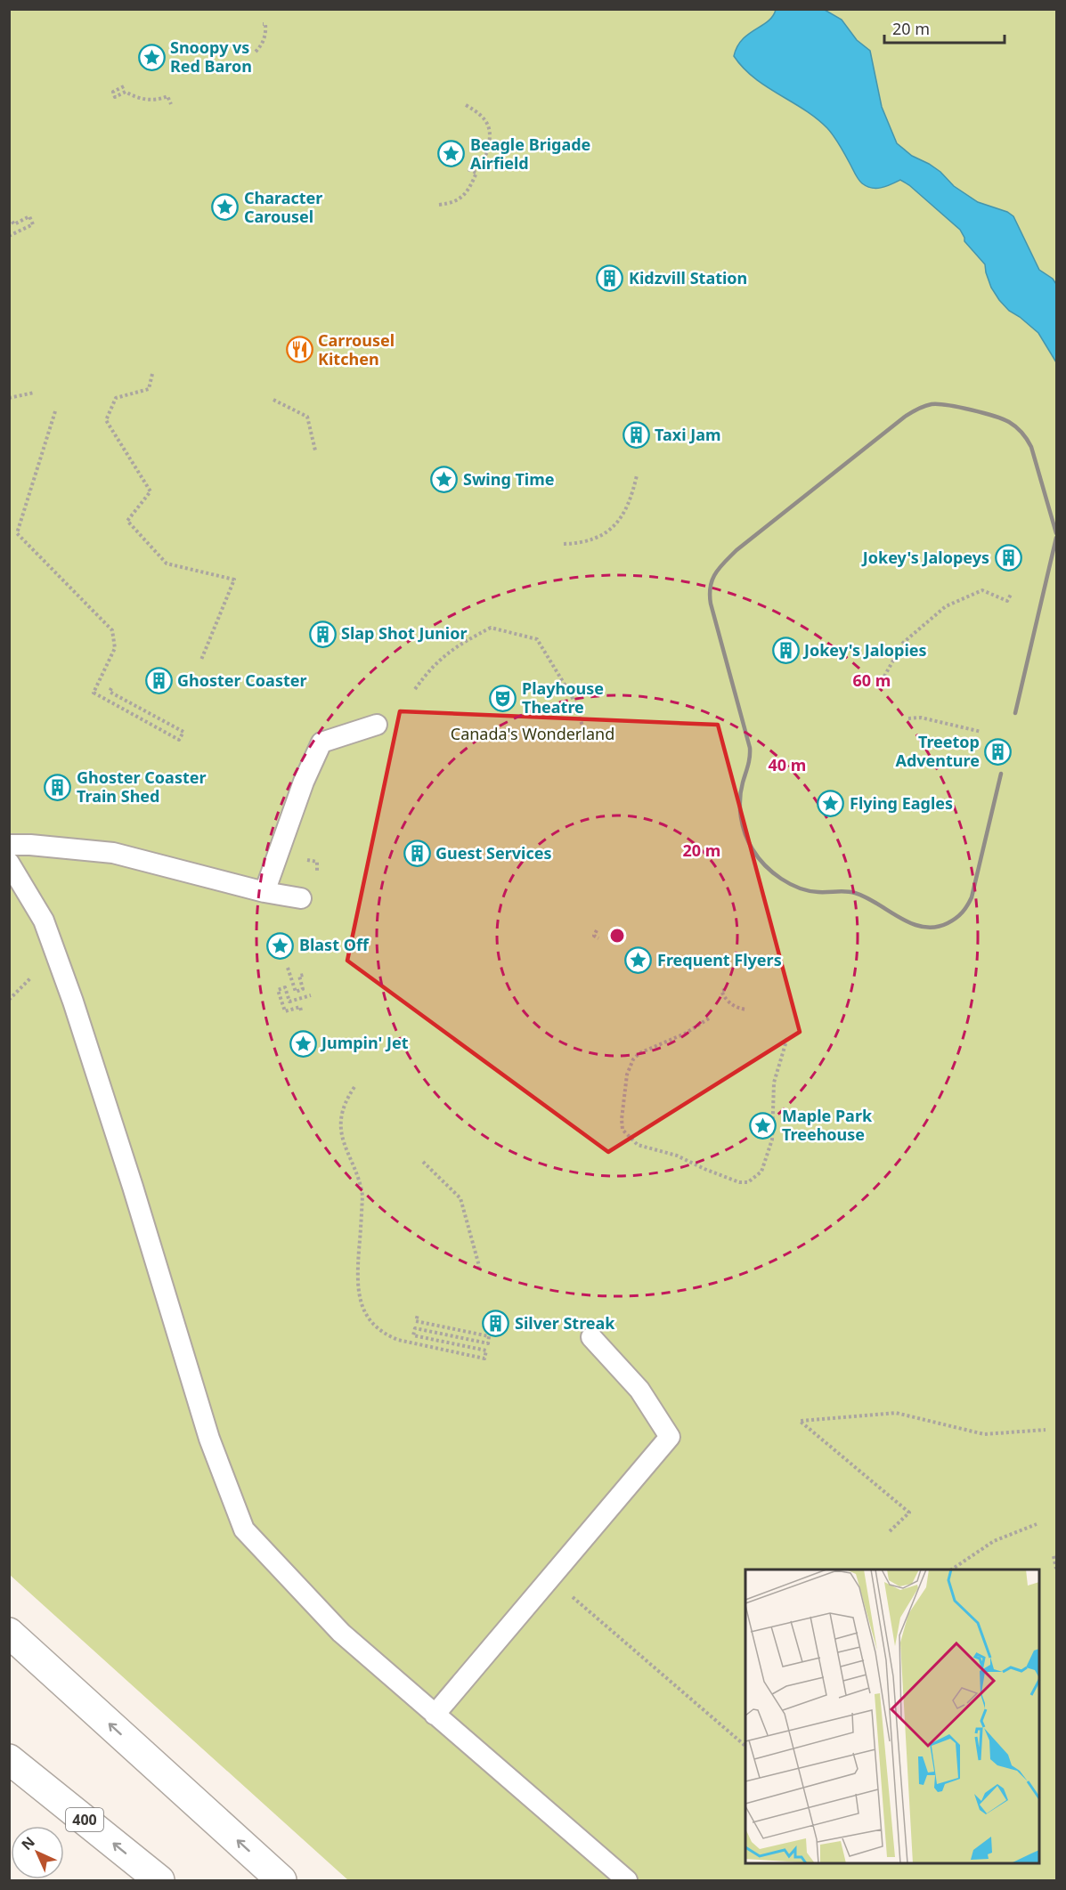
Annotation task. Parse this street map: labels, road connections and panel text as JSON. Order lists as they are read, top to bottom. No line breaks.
{"streets":{"highway":["400"]},"parks":["Canada's Wonderland"],"places":{"place":["Snoopy vs Red Baron","Beagle Brigade Airfield","Character Carousel","Swing Time","Flying Eagles","Blast Off","Frequent Flyers","Jumpin' Jet","Maple Park Treehouse"],"building":["Kidzvill Station","Taxi Jam","Jokey's Jalopeys","Slap Shot Junior","Jokey's Jalopies","Ghoster Coaster","Treetop Adventure","Ghoster Coaster Train Shed","Guest Services","Silver Streak"],"restaurant":["Carrousel Kitchen"],"theatre":["Playhouse Theatre"]},"scale_bar":"20 m","north":"top left","rings":["60 m","40 m","20 m"]}
